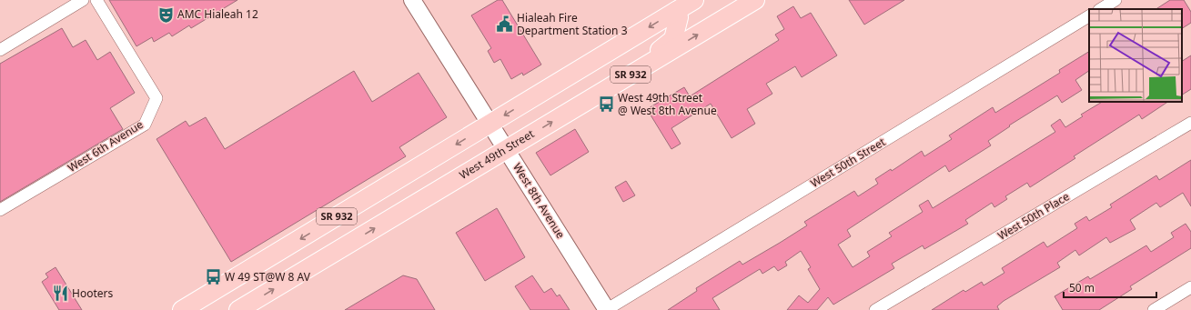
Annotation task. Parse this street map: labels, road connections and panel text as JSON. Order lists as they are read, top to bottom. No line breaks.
{"streets":{"main road":["SR 932","West 49th Street"],"street":["West 6th Avenue","West 50th Street","West 8th Avenue","West 50th Place"]},"crossings":[["SR 932","West 8th Avenue"],["West 49th Street","West 8th Avenue"],["West 50th Street","West 8th Avenue"]],"places":{"theatre":["AMC Hialeah 12"],"public building":["Hialeah Fire Department Station 3"],"bus stop":["West 49th Street @ West 8th Avenue","W 49 ST@W 8 AV"],"restaurant":["Hooters"]},"scale_bar":"50 m"}
